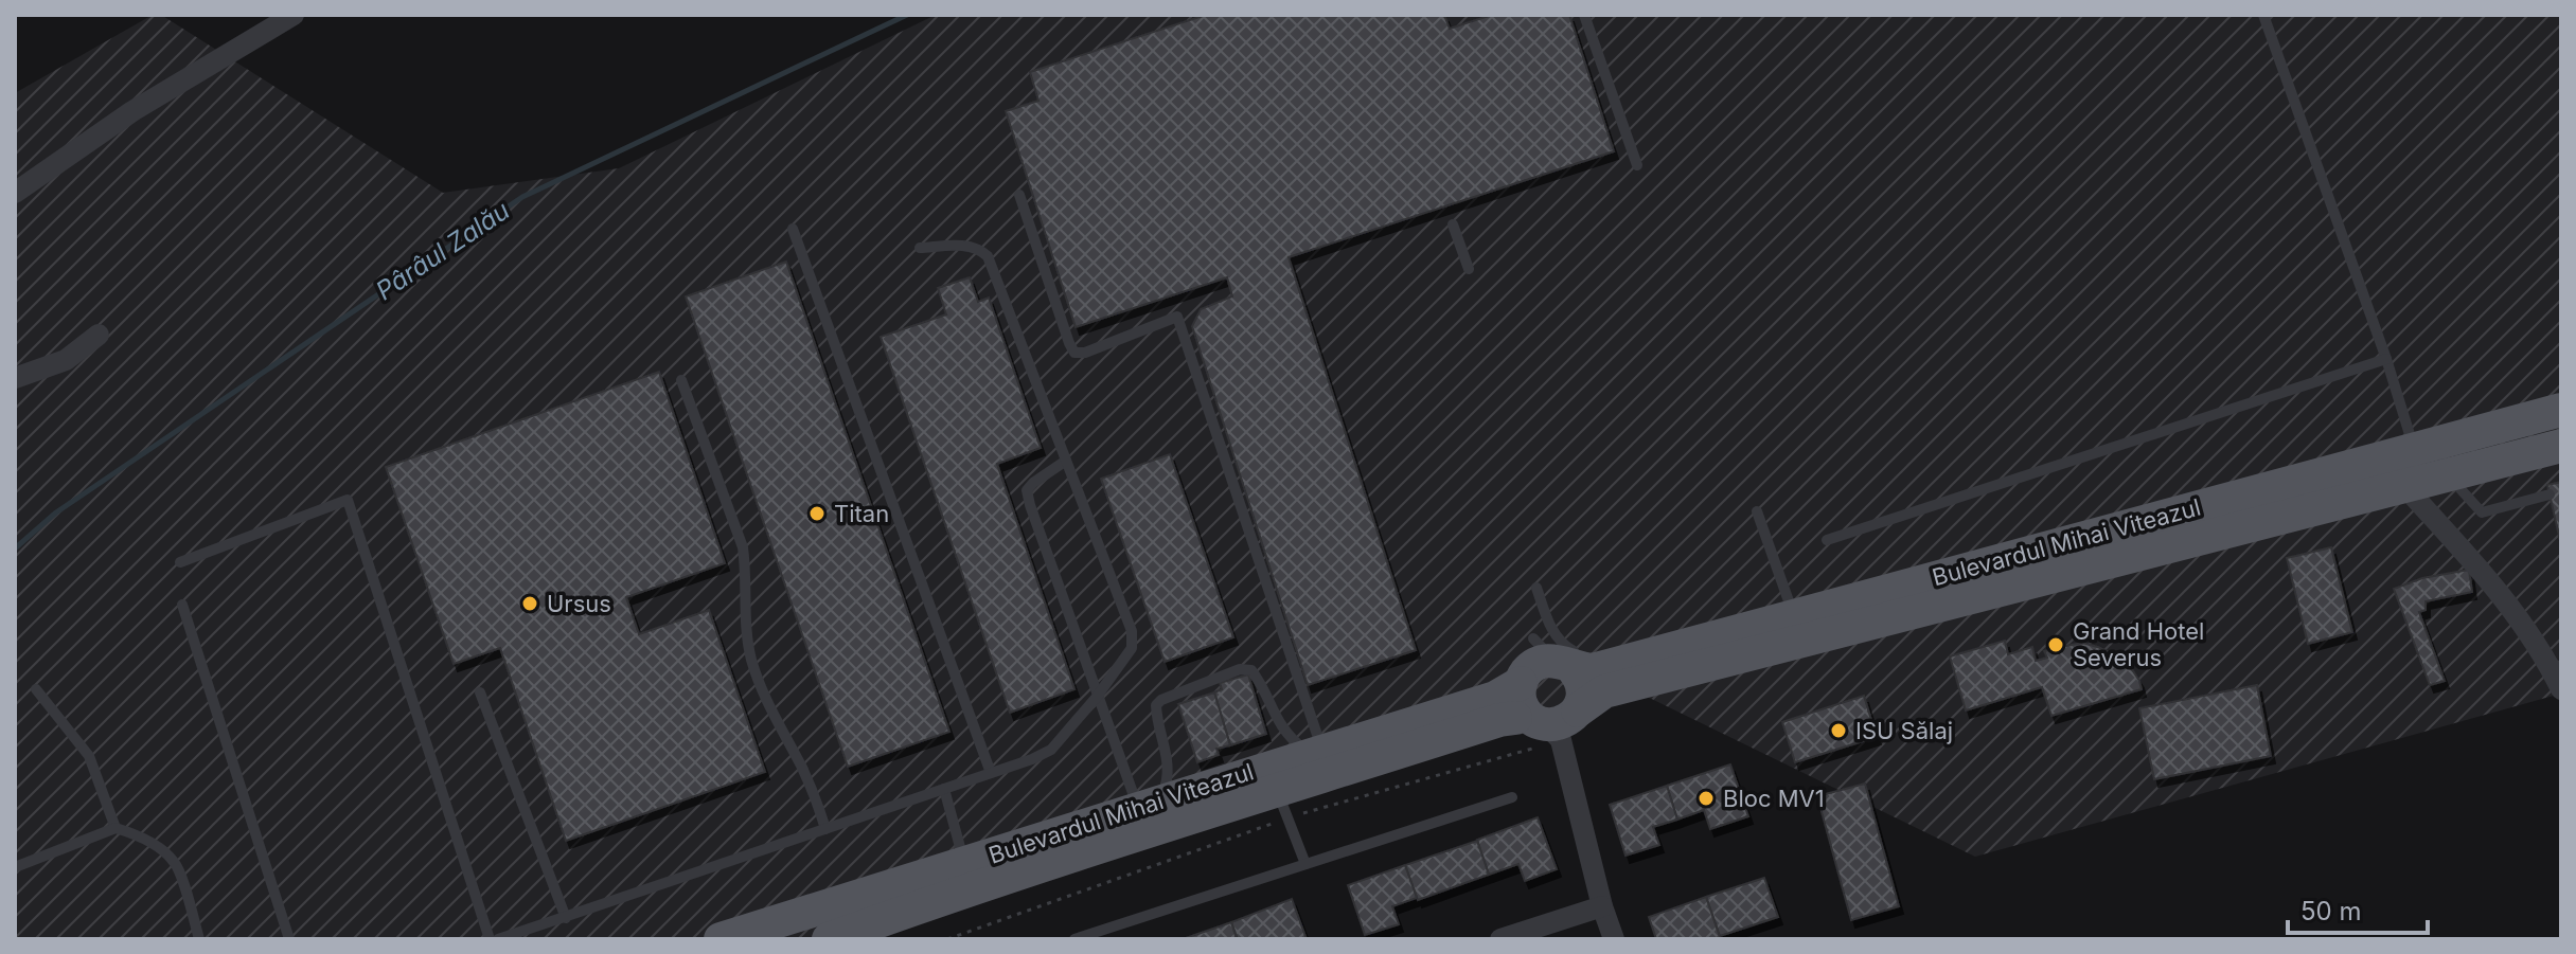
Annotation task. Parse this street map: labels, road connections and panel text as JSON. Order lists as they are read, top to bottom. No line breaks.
{"streets":{"main road":["Bulevardul Mihai Viteazul"]},"water":["Pârâul Zalău"],"places":["Titan","Ursus","Grand Hotel Severus","ISU Sălaj","Bloc MV1"],"scale_bar":"50 m"}
